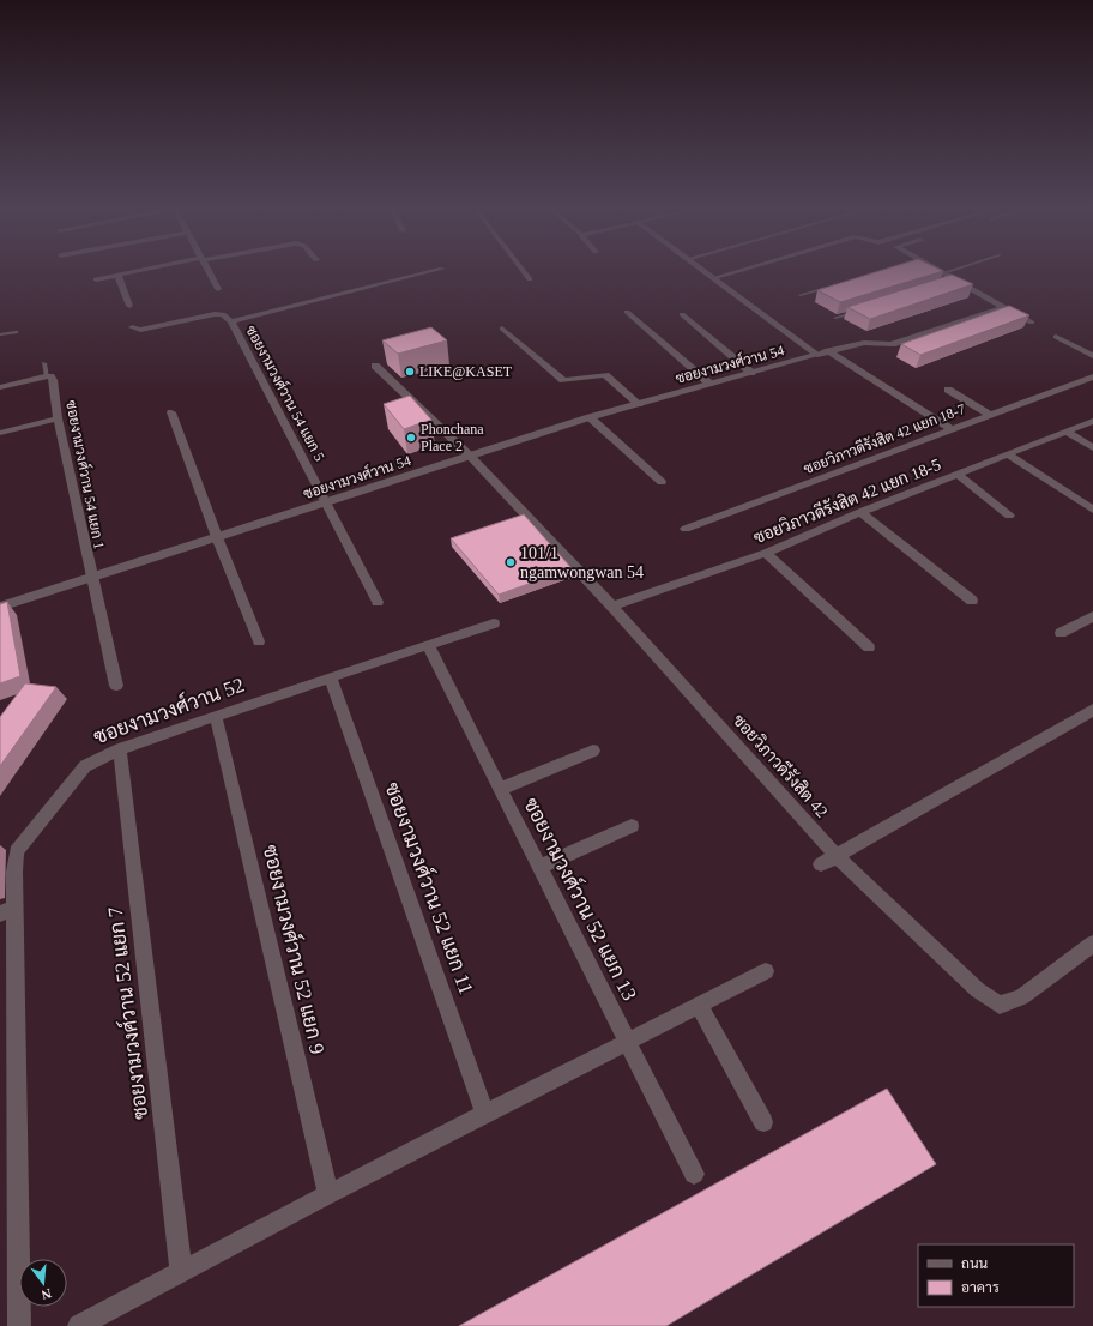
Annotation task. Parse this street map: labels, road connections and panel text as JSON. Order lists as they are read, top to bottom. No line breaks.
{"streets":{"street":["ซอยงามวงศ์วาน 54","ซอยงามวงศ์วาน 54 แยก 5","ซอยวิภาวดีรังสิต 42 แยก 18-7","ซอยงามวงศ์วาน 54 แยก 1","ซอยวิภาวดีรังสิต 42 แยก 18-5","ซอยงามวงศ์วาน 52","ซอยวิภาวดีรังสิต 42","ซอยงามวงศ์วาน 52 แยก 11","ซอยงามวงศ์วาน 52 แยก 13","ซอยงามวงศ์วาน 52 แยก 9","ซอยงามวงศ์วาน 52 แยก 7"]},"crossings":[["ซอยงามวงศ์วาน 54","ซอยงามวงศ์วาน 54 แยก 5"],["ซอยงามวงศ์วาน 54","ซอยงามวงศ์วาน 54 แยก 1"],["ซอยงามวงศ์วาน 54","ซอยวิภาวดีรังสิต 42"],["ซอยวิภาวดีรังสิต 42 แยก 18-5","ซอยวิภาวดีรังสิต 42"],["ซอยงามวงศ์วาน 52","ซอยงามวงศ์วาน 52 แยก 11"],["ซอยงามวงศ์วาน 52","ซอยงามวงศ์วาน 52 แยก 13"],["ซอยงามวงศ์วาน 52","ซอยงามวงศ์วาน 52 แยก 9"],["ซอยงามวงศ์วาน 52","ซอยงามวงศ์วาน 52 แยก 7"]],"places":["LIKE@KASET","Phonchana Place 2","101/1 ngamwongwan 54"],"legend":["ถนน","อาคาร"],"north":"bottom"}
